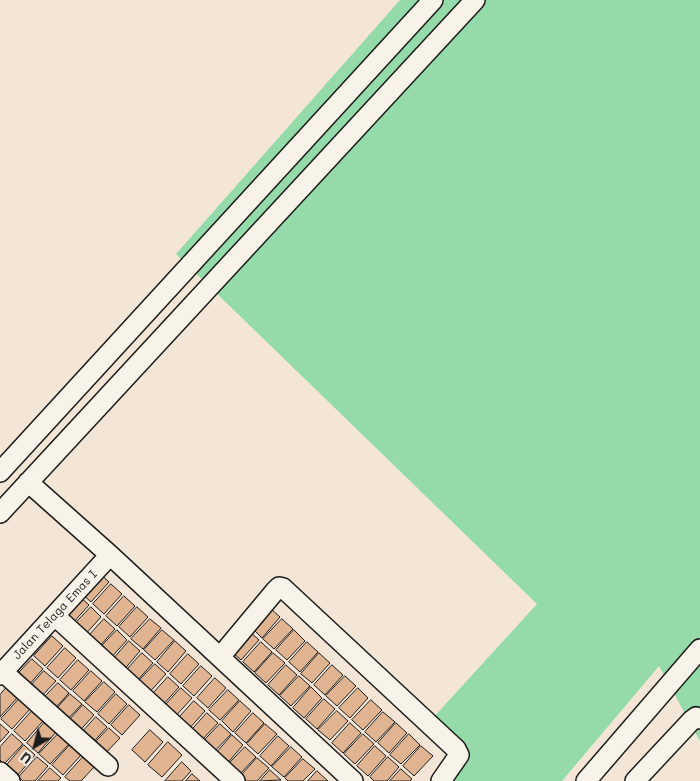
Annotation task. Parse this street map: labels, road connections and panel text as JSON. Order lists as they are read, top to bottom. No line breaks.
{"streets":{"street":["Jalan Telaga Emas I"]},"north":"bottom left"}
